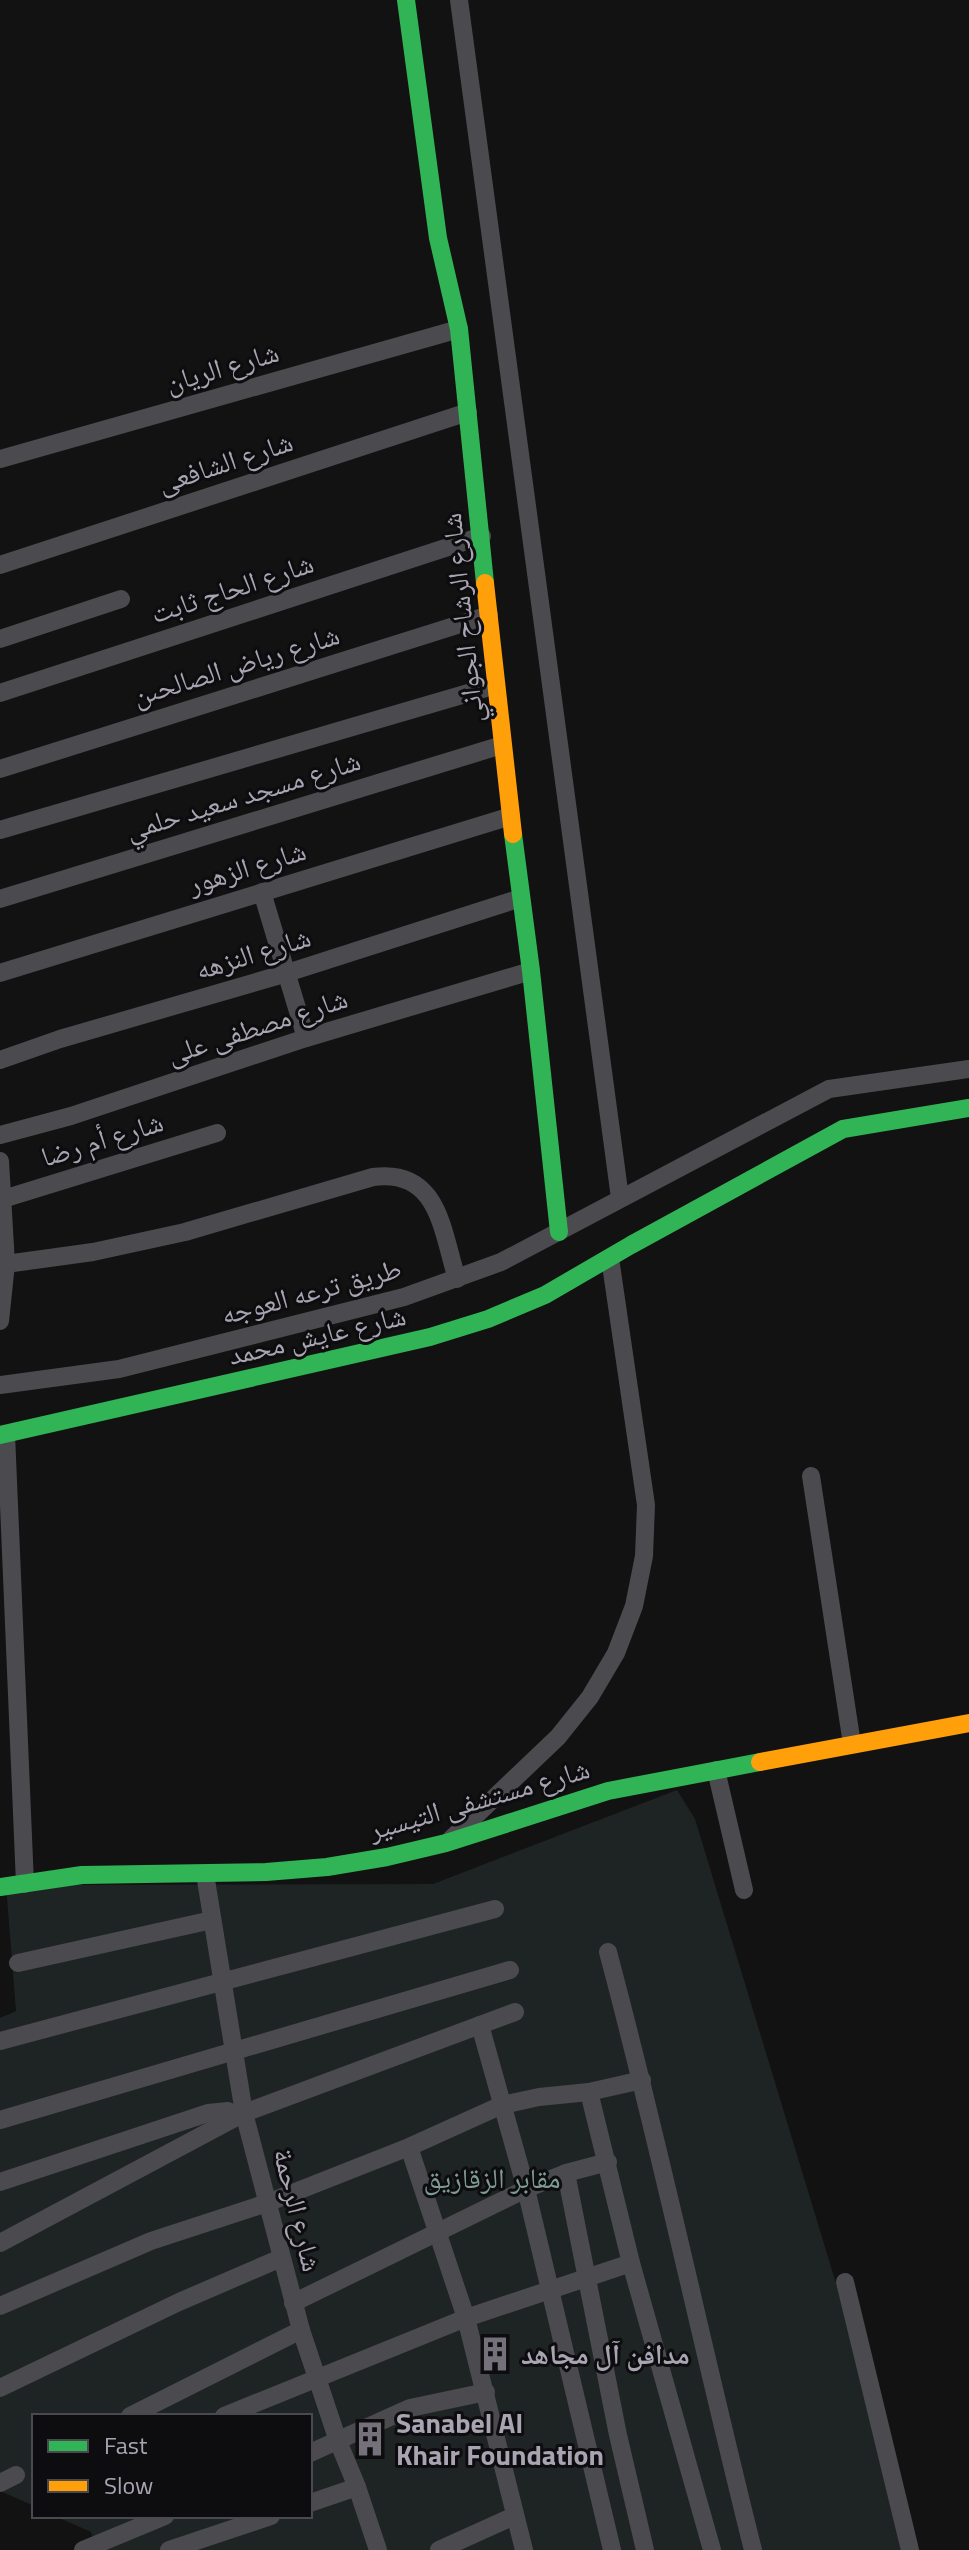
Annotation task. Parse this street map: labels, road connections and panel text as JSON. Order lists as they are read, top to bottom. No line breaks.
{"streets":{"street":["شارع الريان","شارع الشافعى","شارع الحاج ثابت","شارع الرشاح الجواني","شارع رياض الصالحىن","شارع مسجد سعيد حلمي","شارع الزهور","شارع النزهه","شارع مصطفى على","شارع أم رضا","طريق ترعه العوجه","شارع عايش محمد","شارع مستشفى التيسير","شارع الرحمة"]},"crossings":[["شارع الريان","شارع الرشاح الجواني"],["شارع الشافعى","شارع الرشاح الجواني"],["شارع الحاج ثابت","شارع الرشاح الجواني"],["شارع الرشاح الجواني","شارع رياض الصالحىن"],["شارع الرشاح الجواني","شارع مسجد سعيد حلمي"],["شارع الرشاح الجواني","شارع الزهور"],["شارع الرشاح الجواني","شارع النزهه"],["شارع الرشاح الجواني","شارع مصطفى على"],["شارع الرشاح الجواني","طريق ترعه العوجه"],["شارع مستشفى التيسير","شارع الرحمة"]],"parks":["مقابر الزقازيق"],"places":{"building":["مدافن آل مجاهد","Sanabel Al Khair Foundation"]},"legend":["Fast","Slow"]}
